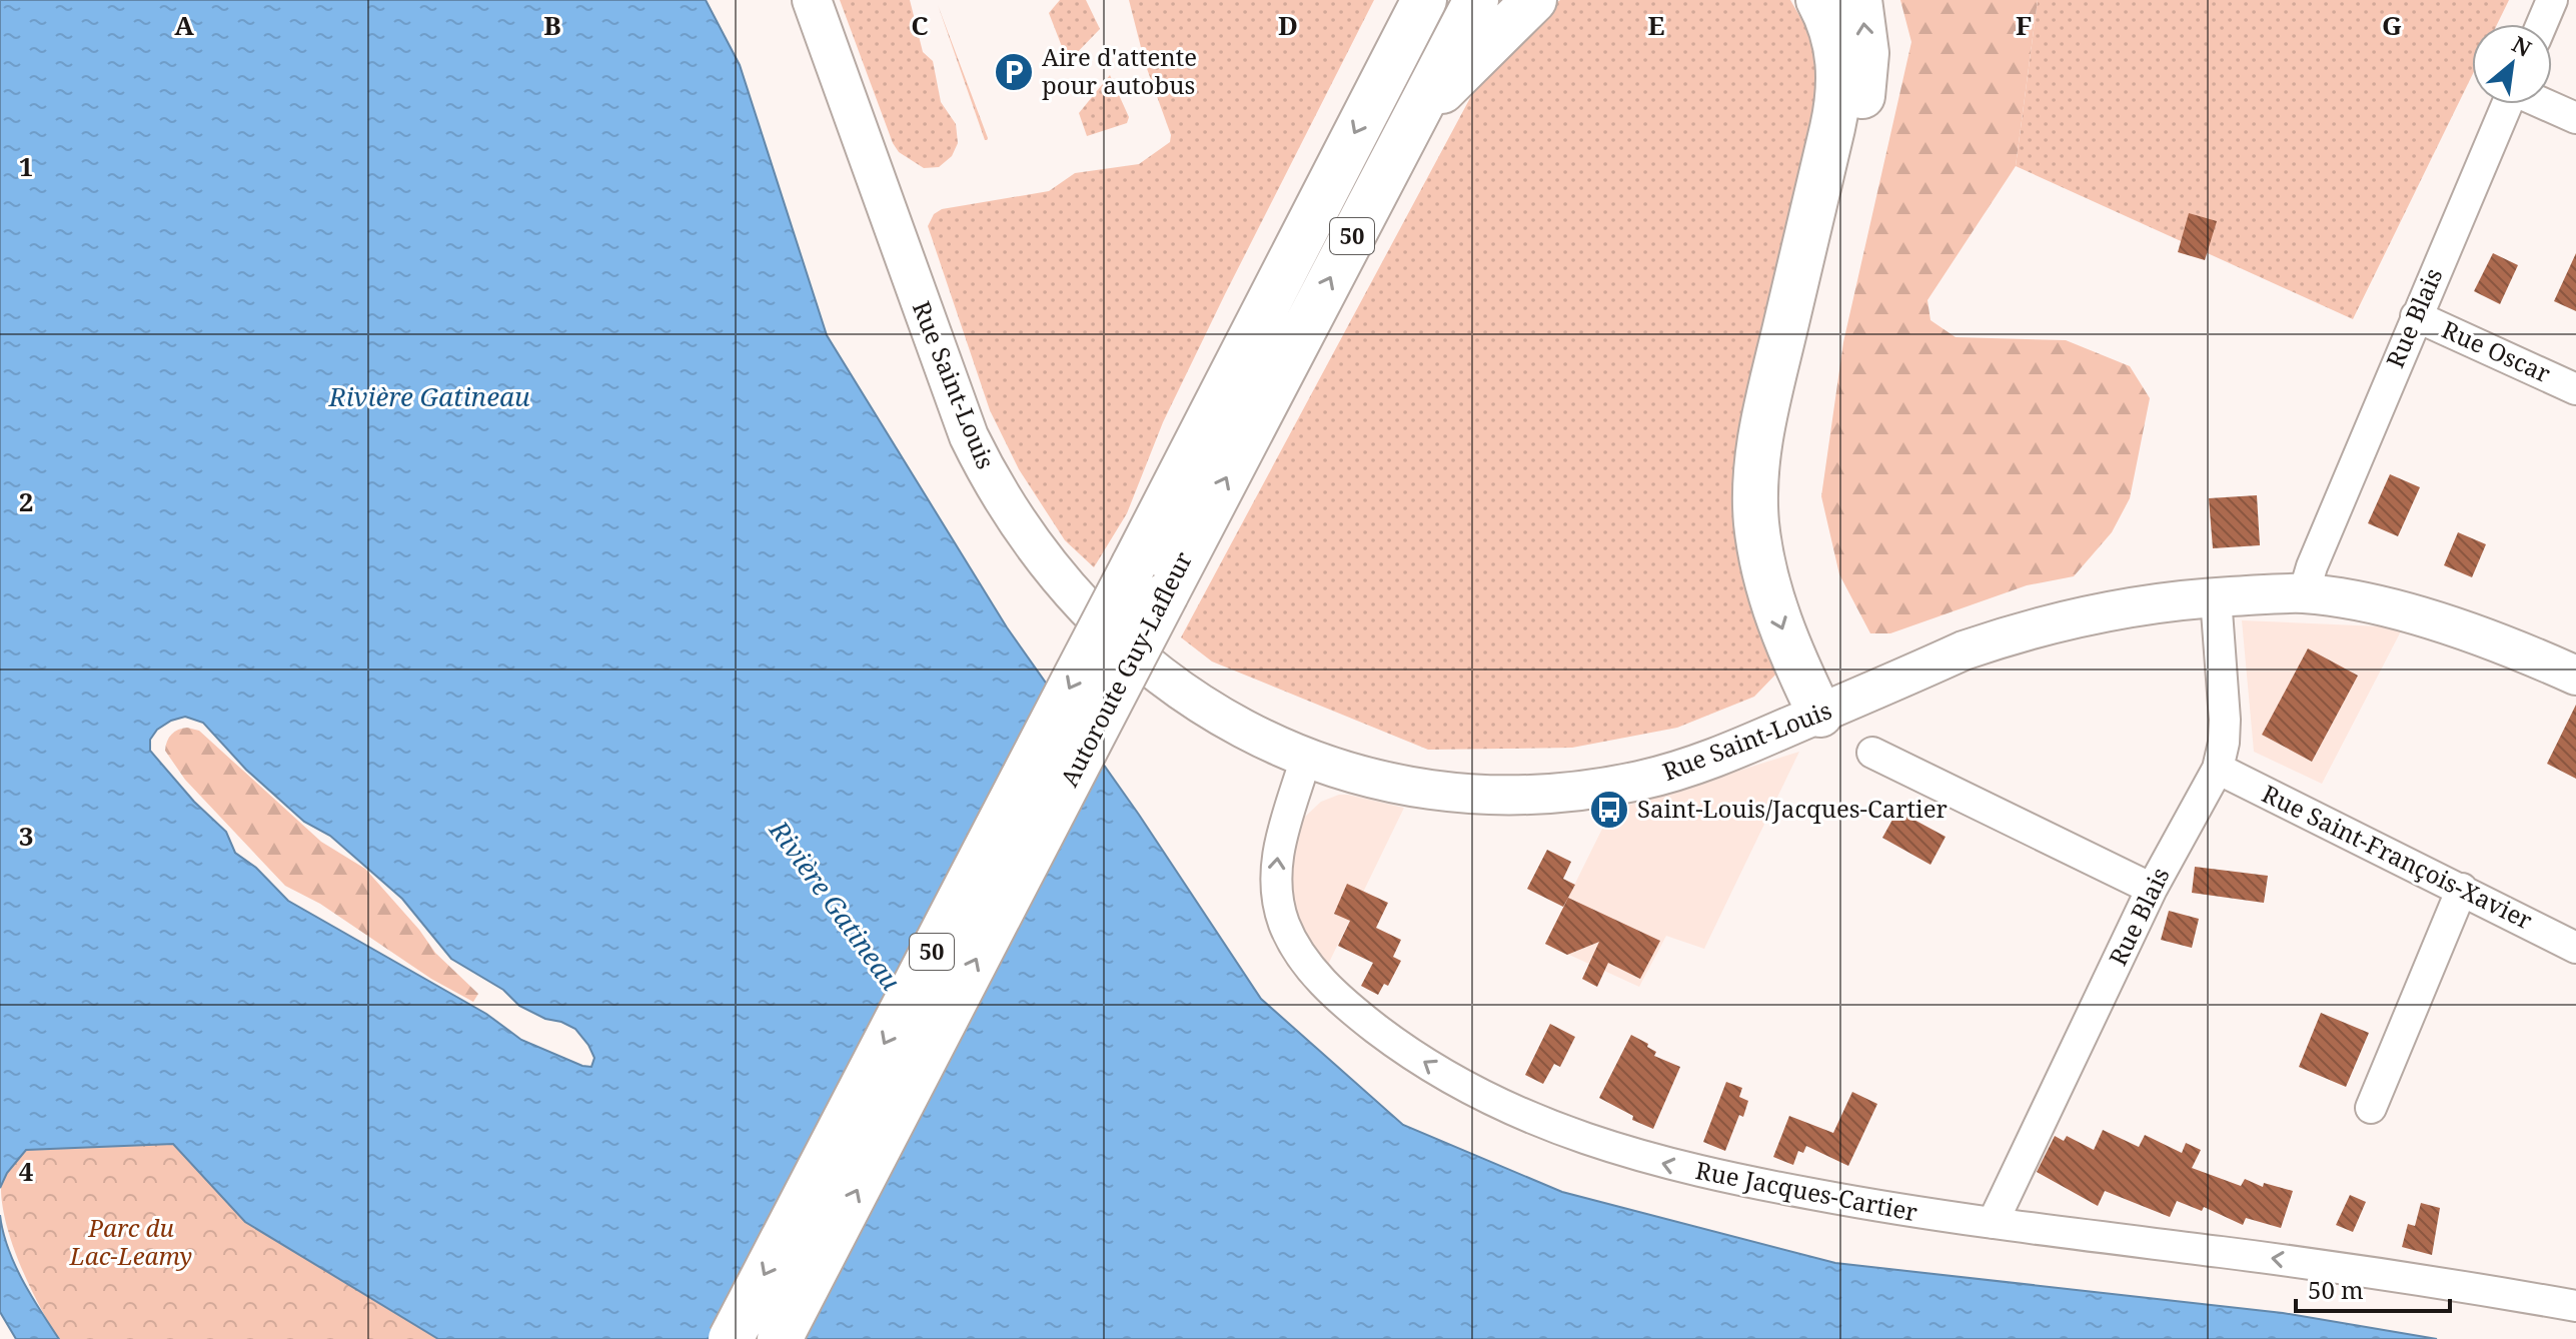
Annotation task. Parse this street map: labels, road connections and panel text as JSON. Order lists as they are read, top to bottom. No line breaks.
{"streets":{"highway":["50","Autoroute Guy-Lafleur"],"main road":["Rue Saint-Louis"],"street":["Rue Blais","Rue Oscar","Rue Saint-François-Xavier","Rue Jacques-Cartier"]},"crossings":[["Rue Blais","Rue Oscar"],["Rue Blais","Rue Saint-Louis"],["Rue Blais","Rue Saint-François-Xavier"],["Rue Blais","Rue Jacques-Cartier"],["Rue Saint-Louis","Rue Jacques-Cartier"]],"one_way":["Rue Jacques-Cartier"],"water":["Rivière Gatineau"],"parks":["Parc du Lac-Leamy"],"places":{"parking":["Aire d'attente pour autobus"],"bus stop":["Saint-Louis/Jacques-Cartier"]},"scale_bar":"50 m","north":"top right","grid":{"columns":["A","B","C","D","E","F","G"],"rows":["1","2","3","4"]}}
